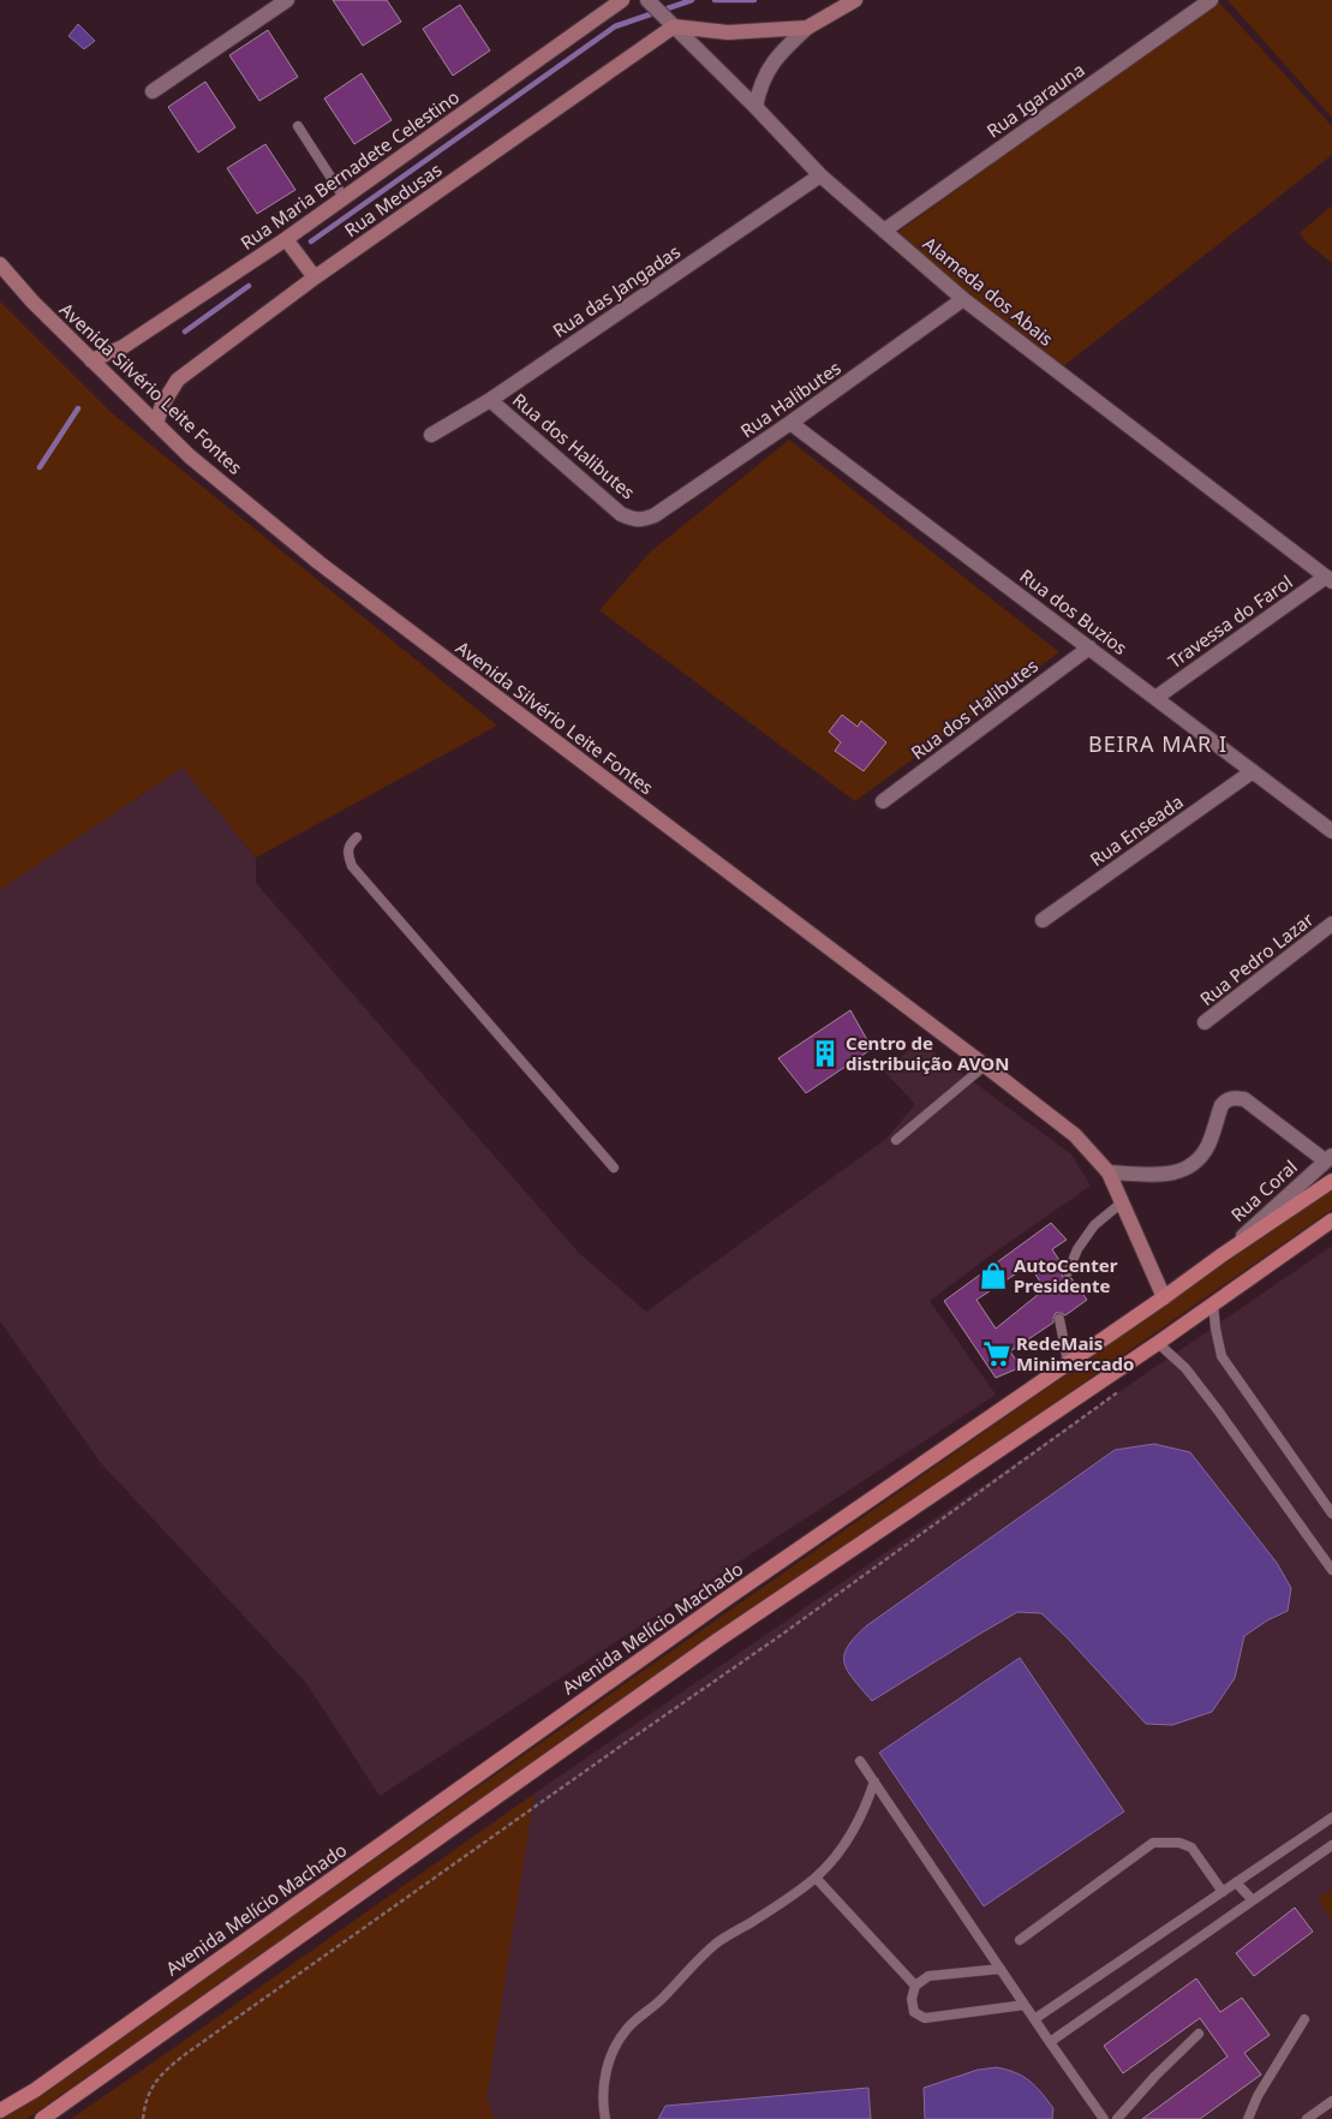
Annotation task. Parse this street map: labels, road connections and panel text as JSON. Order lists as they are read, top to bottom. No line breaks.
{"streets":{"main road":["Rua Maria Bernadete Celestino","Rua Medusas","Avenida Silvério Leite Fontes","Avenida Melício Machado"],"street":["Rua Igarauna","Rua das Jangadas","Alameda dos Abais","Rua Halibutes","Rua dos Halibutes","Rua dos Buzios","Travessa do Farol","Rua Enseada","Rua Pedro Lazar","Rua Coral"]},"crossings":[["Rua Igarauna","Alameda dos Abais"],["Rua Maria Bernadete Celestino","Avenida Silvério Leite Fontes"],["Rua Medusas","Alameda dos Abais"],["Rua Medusas","Avenida Silvério Leite Fontes"],["Rua das Jangadas","Alameda dos Abais"],["Rua das Jangadas","Rua dos Halibutes"],["Alameda dos Abais","Rua Halibutes"],["Alameda dos Abais","Travessa do Farol"],["Avenida Silvério Leite Fontes","Avenida Melício Machado"],["Rua Halibutes","Rua dos Halibutes"],["Rua Halibutes","Rua dos Buzios"],["Rua dos Halibutes","Rua dos Buzios"],["Rua dos Buzios","Travessa do Farol"],["Rua dos Buzios","Rua Enseada"],["Rua Coral","Avenida Melício Machado"]],"districts":["BEIRA MAR I"],"places":{"building":["Centro de distribuição AVON"],"shop":["AutoCenter Presidente"],"supermarket":["RedeMais Minimercado"]}}
